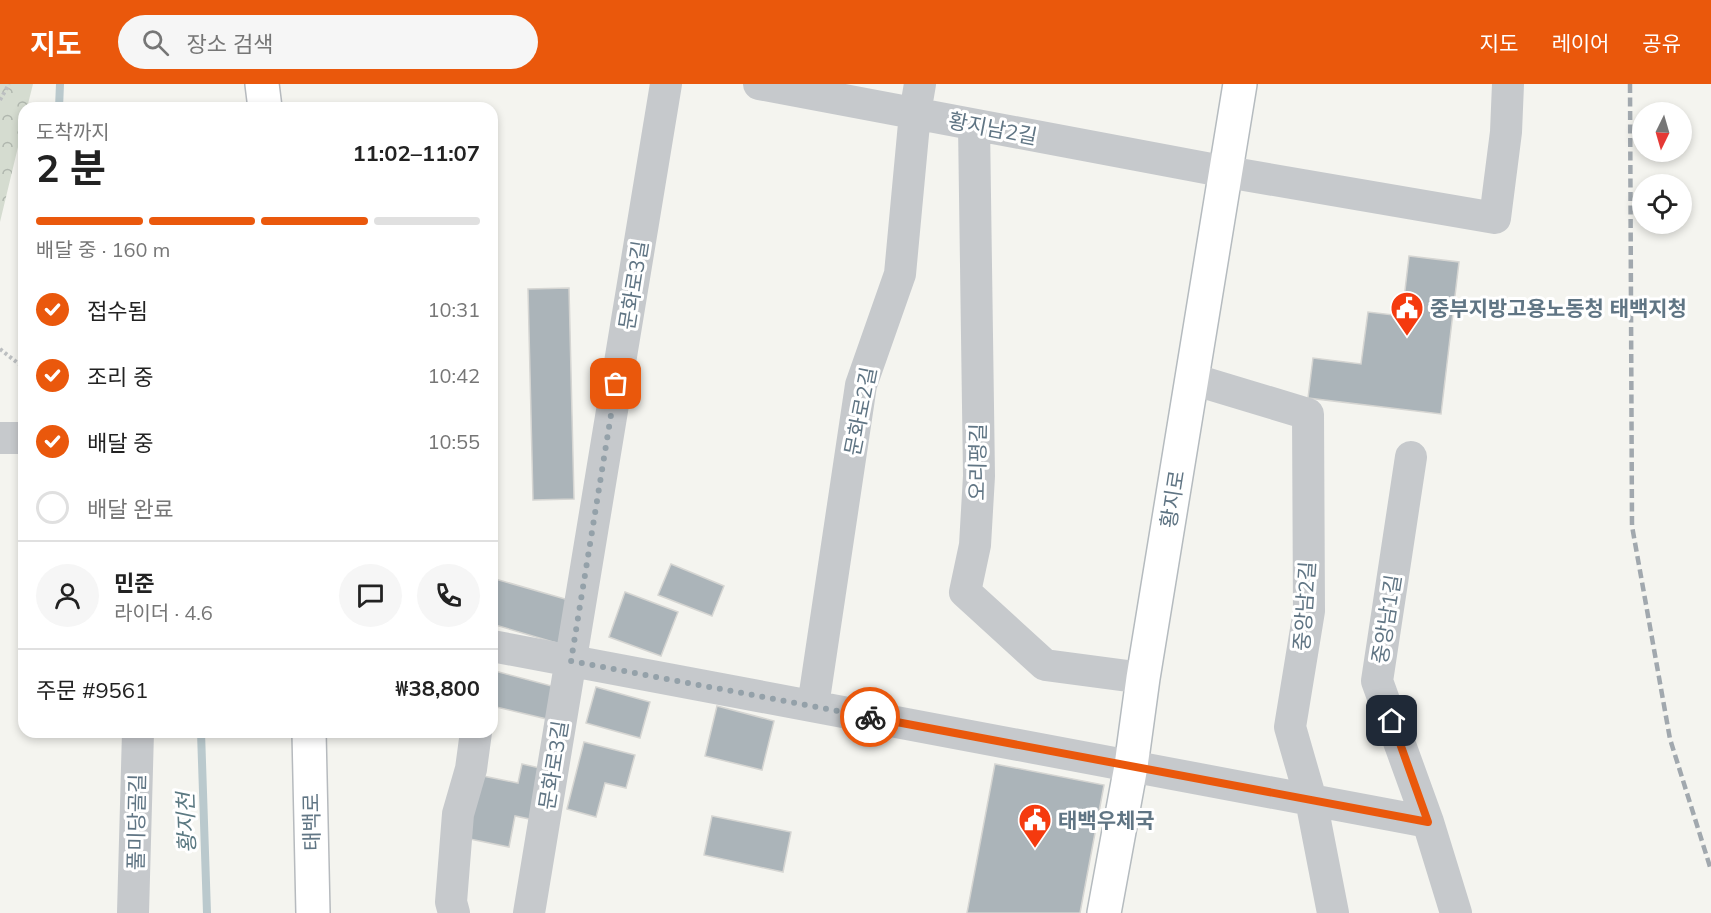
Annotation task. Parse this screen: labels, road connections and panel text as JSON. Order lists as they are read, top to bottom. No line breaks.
{"streets":{"street":["황지남2길","문화로3길","문화로2길","오리평길","황지로","중앙남2길","중앙남1길","풀미당골길","태백로"]},"crossings":[["황지남2길","문화로2길"],["황지남2길","오리평길"],["황지남2길","황지로"],["오리평길","황지로"],["황지로","중앙남2길"]],"water":["황지천"],"places":{"public building":["중부지방고용노동청 태백지청","태백우체국"]},"north":"bottom","page":{"header":"지도","search":"장소 검색","nav":["지도","레이어","공유"],"heading":["2 분","도착까지","11:02–11:07"],"panel":["민준","라이더 · 4.6","주문 #9561","₩38,800"],"bar":"배달 중 · 160 m","list":[["접수됨","10:31"],["조리 중","10:42"],["배달 중","10:55"],"배달 완료"]}}
